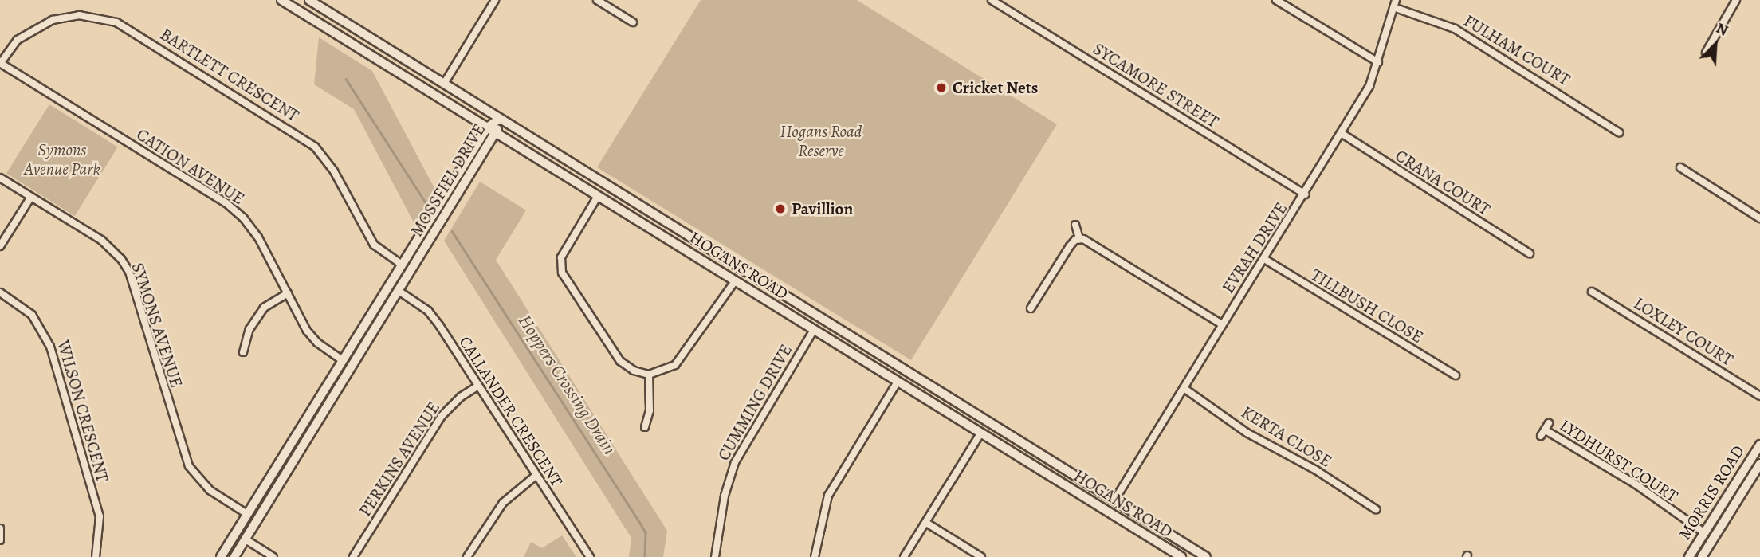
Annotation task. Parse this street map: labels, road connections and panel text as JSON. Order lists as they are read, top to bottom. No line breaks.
{"streets":{"street":["FULHAM COURT","BARTLETT CRESCENT","SYCAMORE STREET","CATION AVENUE","MOSSFIEL DRIVE","CRANA COURT","EVRAH DRIVE","HOGANS ROAD","TILLBUSH CLOSE","SYMONS AVENUE","LOXLEY COURT","CUMMING DRIVE","WILSON CRESCENT","CALLANDER CRESCENT","KERTA CLOSE","PERKINS AVENUE","LYDHURST COURT","MORRIS ROAD"]},"crossings":[["FULHAM COURT","EVRAH DRIVE"],["BARTLETT CRESCENT","CATION AVENUE"],["BARTLETT CRESCENT","MOSSFIEL DRIVE"],["SYCAMORE STREET","EVRAH DRIVE"],["CATION AVENUE","MOSSFIEL DRIVE"],["MOSSFIEL DRIVE","HOGANS ROAD"],["MOSSFIEL DRIVE","SYMONS AVENUE"],["MOSSFIEL DRIVE","CALLANDER CRESCENT"],["CRANA COURT","EVRAH DRIVE"],["EVRAH DRIVE","HOGANS ROAD"],["EVRAH DRIVE","TILLBUSH CLOSE"],["EVRAH DRIVE","KERTA CLOSE"],["HOGANS ROAD","CUMMING DRIVE"],["CALLANDER CRESCENT","PERKINS AVENUE"],["LYDHURST COURT","MORRIS ROAD"]],"water":["Hoppers Crossing Drain"],"parks":["Hogans Road Reserve","Symons Avenue Park"],"places":["Cricket Nets","Pavillion"],"north":"top right"}
